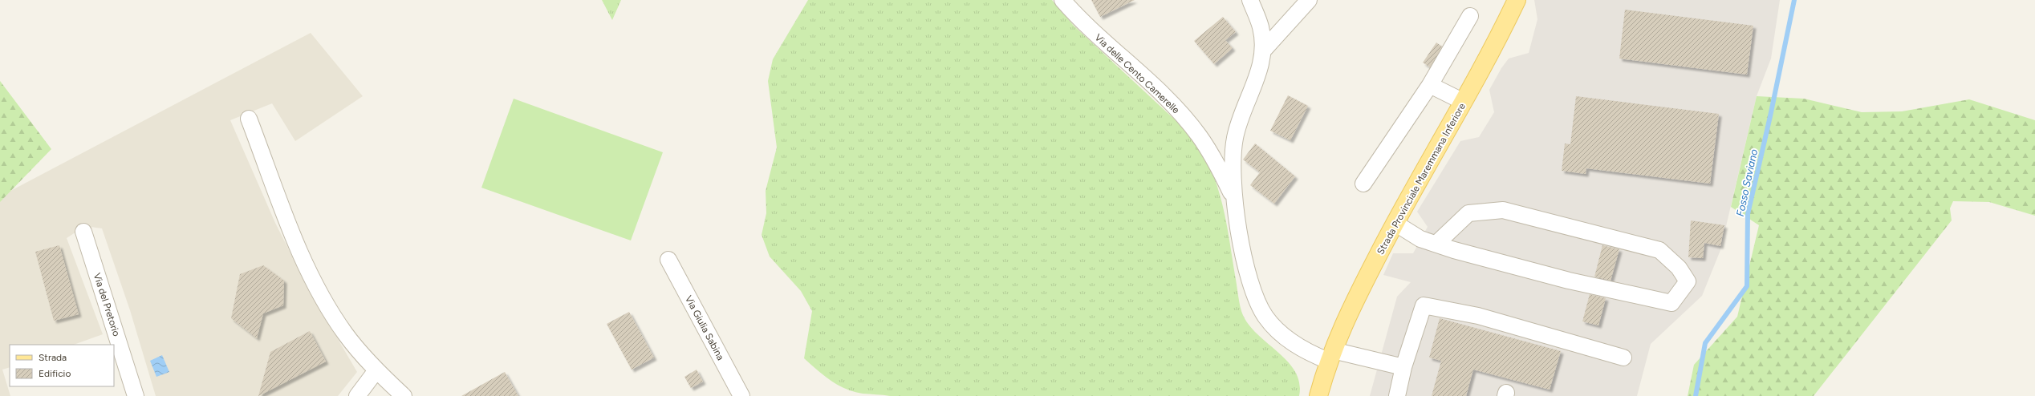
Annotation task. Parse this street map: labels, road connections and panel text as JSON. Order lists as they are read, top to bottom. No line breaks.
{"streets":{"main road":["Strada Provinciale Maremmana Inferiore"],"street":["Via delle Cento Camerelle","Via del Pretorio","Via Giulia Sabina"]},"crossings":[["Via delle Cento Camerelle","Strada Provinciale Maremmana Inferiore"]],"water":["Fosso Saviano"],"legend":["Strada","Edificio"]}
